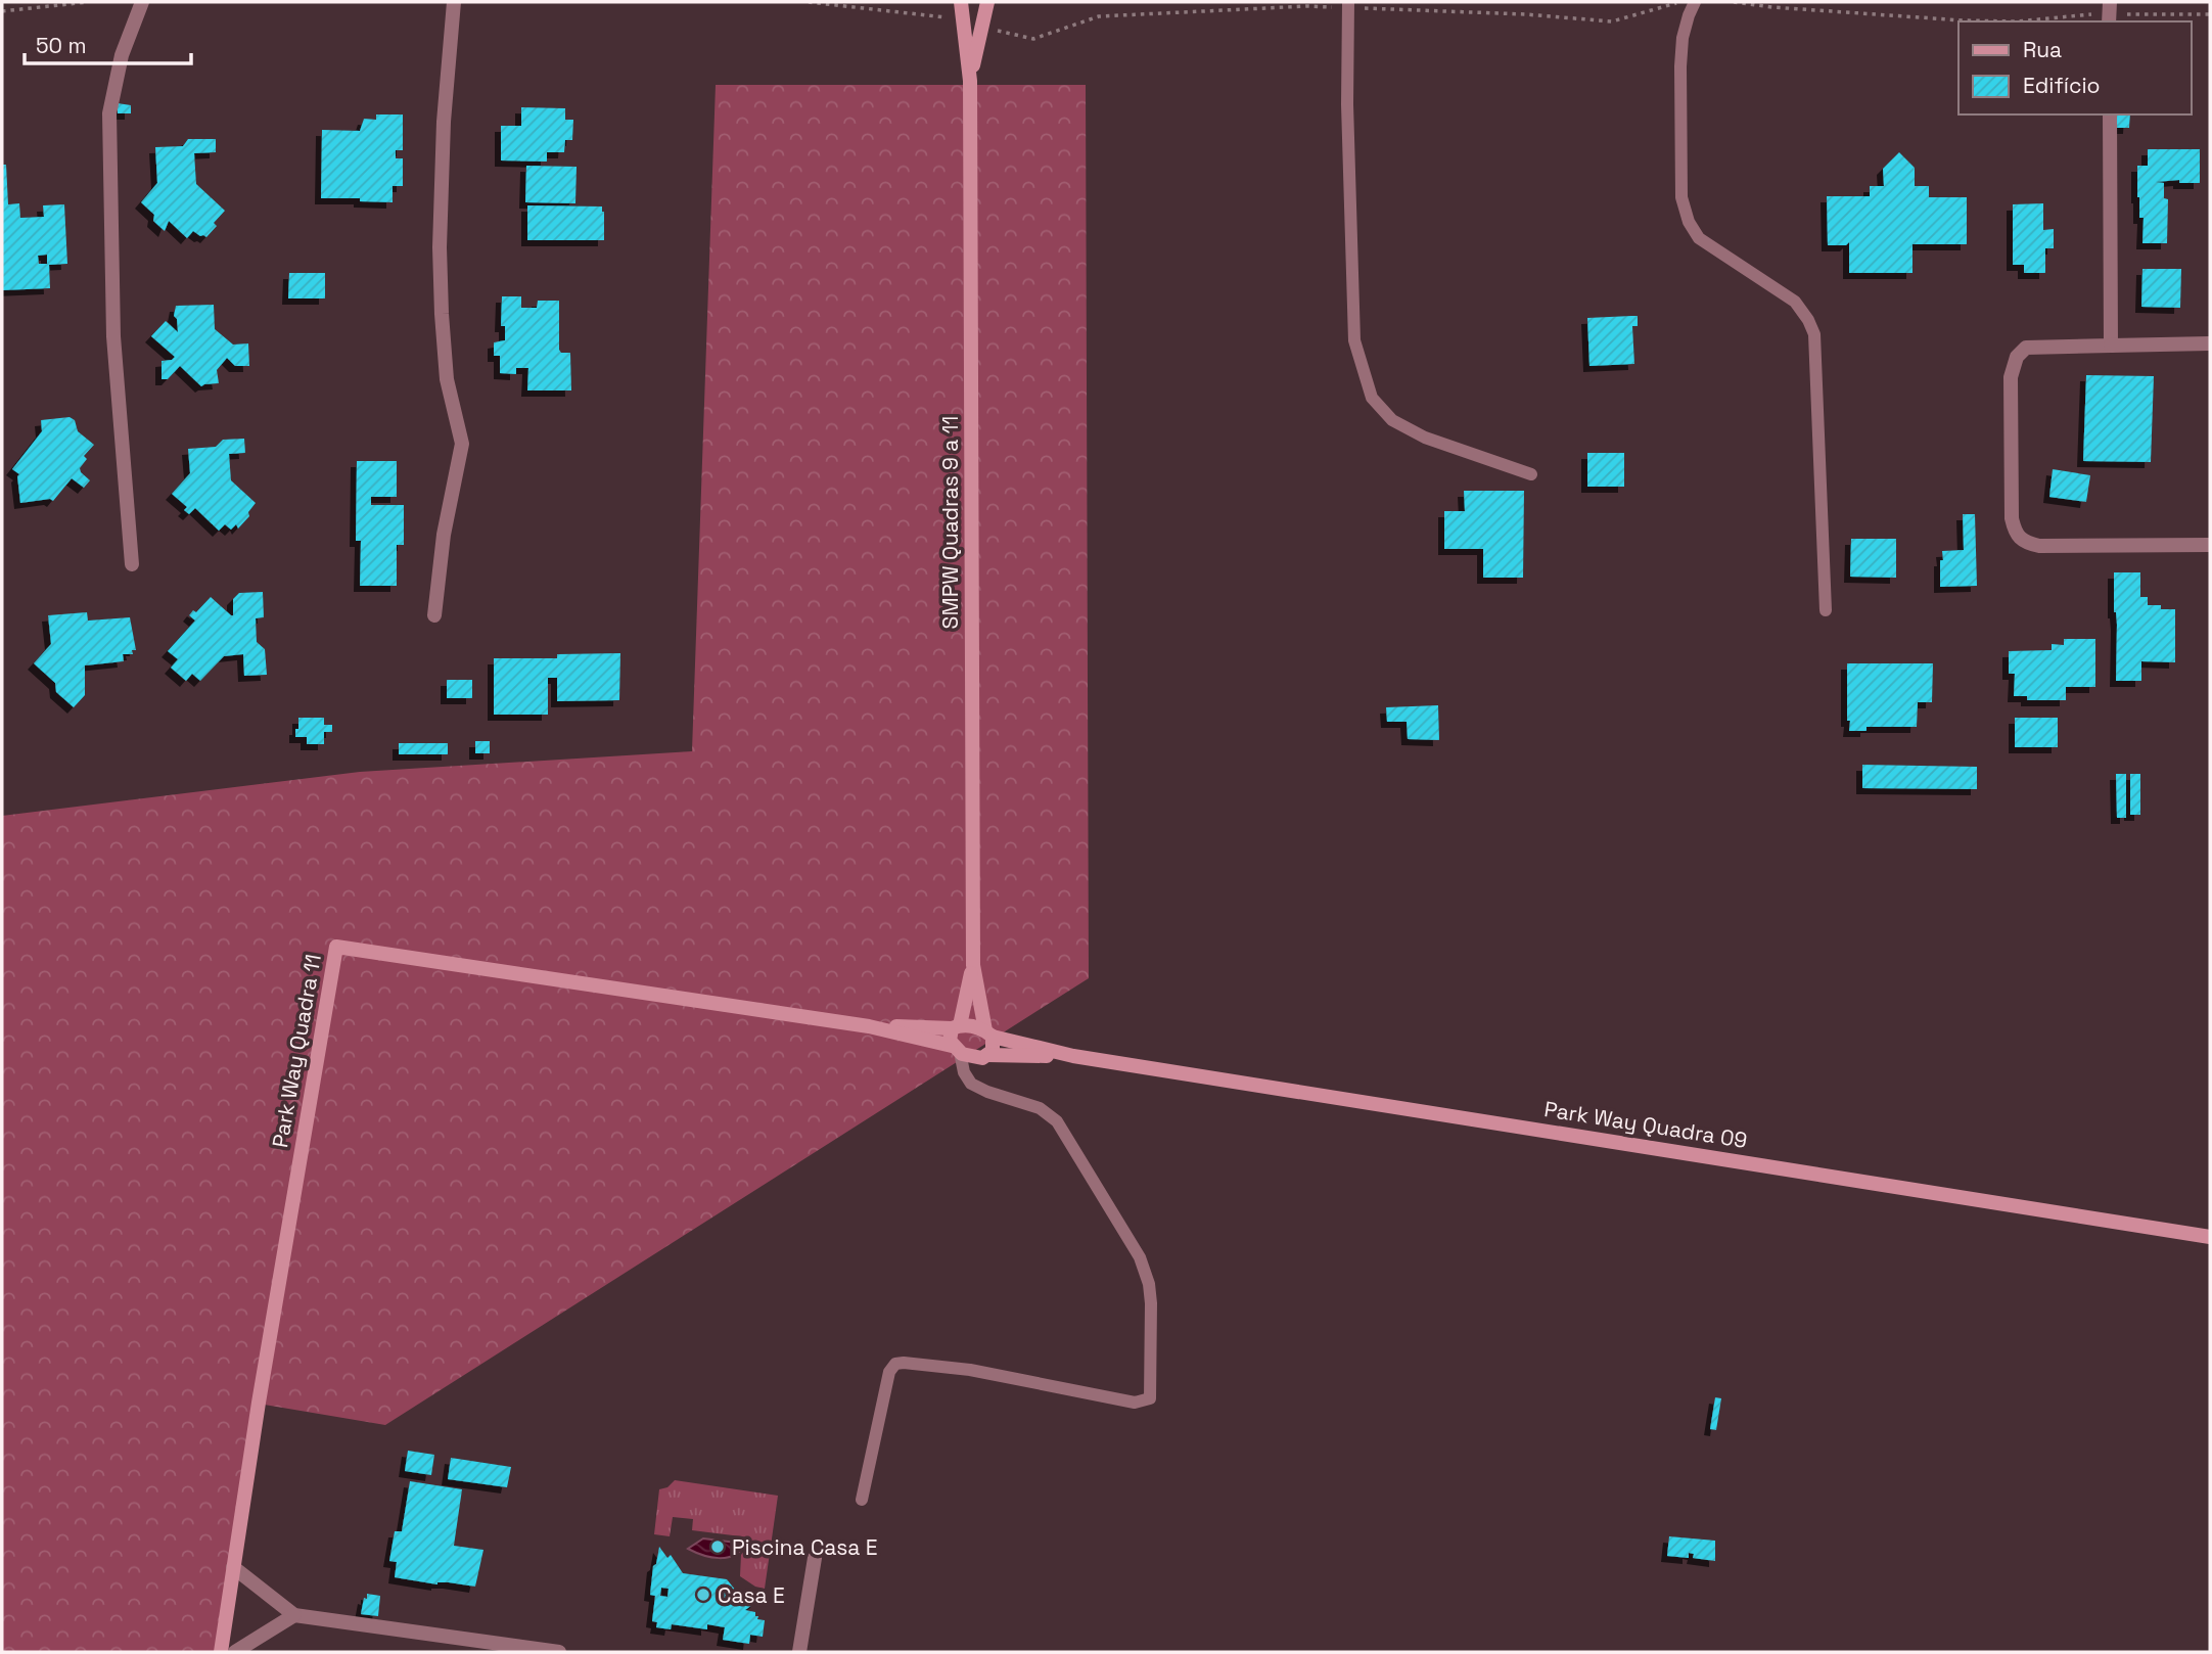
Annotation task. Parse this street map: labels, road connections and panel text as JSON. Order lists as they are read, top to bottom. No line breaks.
{"streets":{"street":["SMPW Quadras 9 a 11","Park Way Quadra 11","Park Way Quadra 09"]},"crossings":[["SMPW Quadras 9 a 11","Park Way Quadra 11"],["SMPW Quadras 9 a 11","Park Way Quadra 09"],["Park Way Quadra 11","Park Way Quadra 09"]],"places":["Piscina Casa E","Casa E"],"legend":["Rua","Edifício"],"scale_bar":"50 m"}
